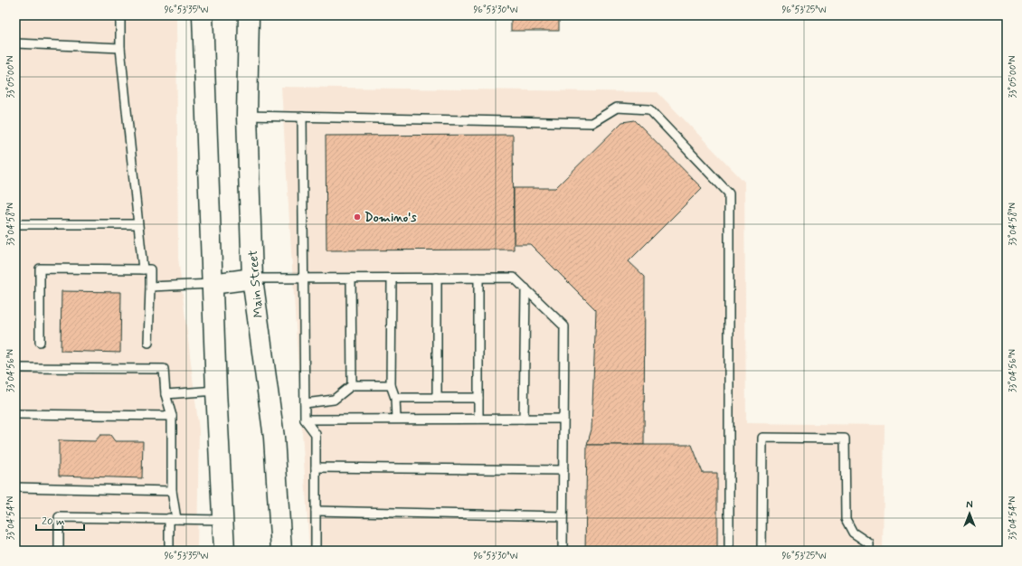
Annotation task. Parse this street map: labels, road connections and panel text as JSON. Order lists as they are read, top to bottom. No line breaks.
{"streets":{"main road":["Main Street"]},"places":["Domino's"],"scale_bar":"20 m","north":"top","coordinates":["96°53'35\"W","96°53'30\"W","96°53'25\"W","33°05'00\"N","33°04'58\"N","33°04'56\"N","33°04'54\"N"]}
